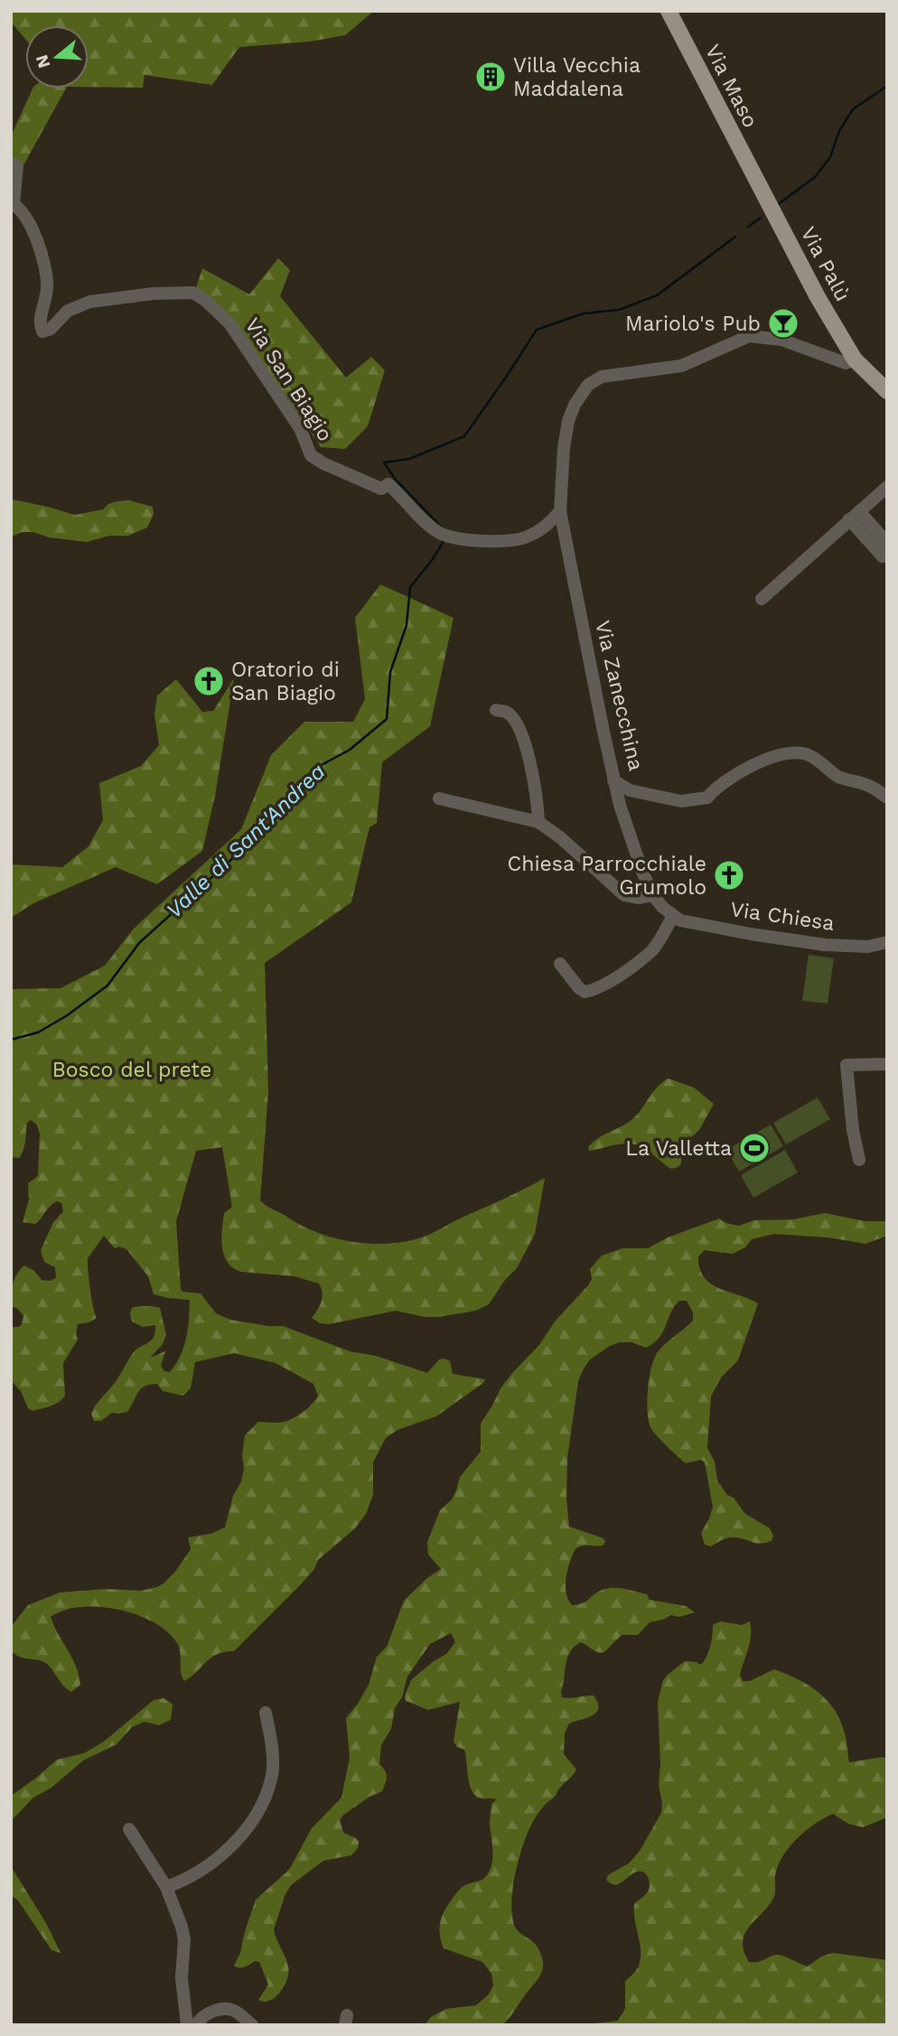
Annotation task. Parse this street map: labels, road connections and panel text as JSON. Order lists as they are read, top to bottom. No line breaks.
{"streets":{"main road":["Via Maso","Via Palù"],"street":["Via San Biagio","Via Zanecchina","Via Chiesa"]},"crossings":[["Via Maso","Via Palù"],["Via San Biagio","Via Zanecchina"],["Via Zanecchina","Via Chiesa"]],"water":["Valle di Sant'Andrea"],"parks":["Bosco del prete"],"places":{"building":["Villa Vecchia Maddalena"],"bar":["Mariolo's Pub"],"church":["Oratorio di San Biagio","Chiesa Parrocchiale Grumolo"],"sports":["La Valletta"]},"north":"left"}
